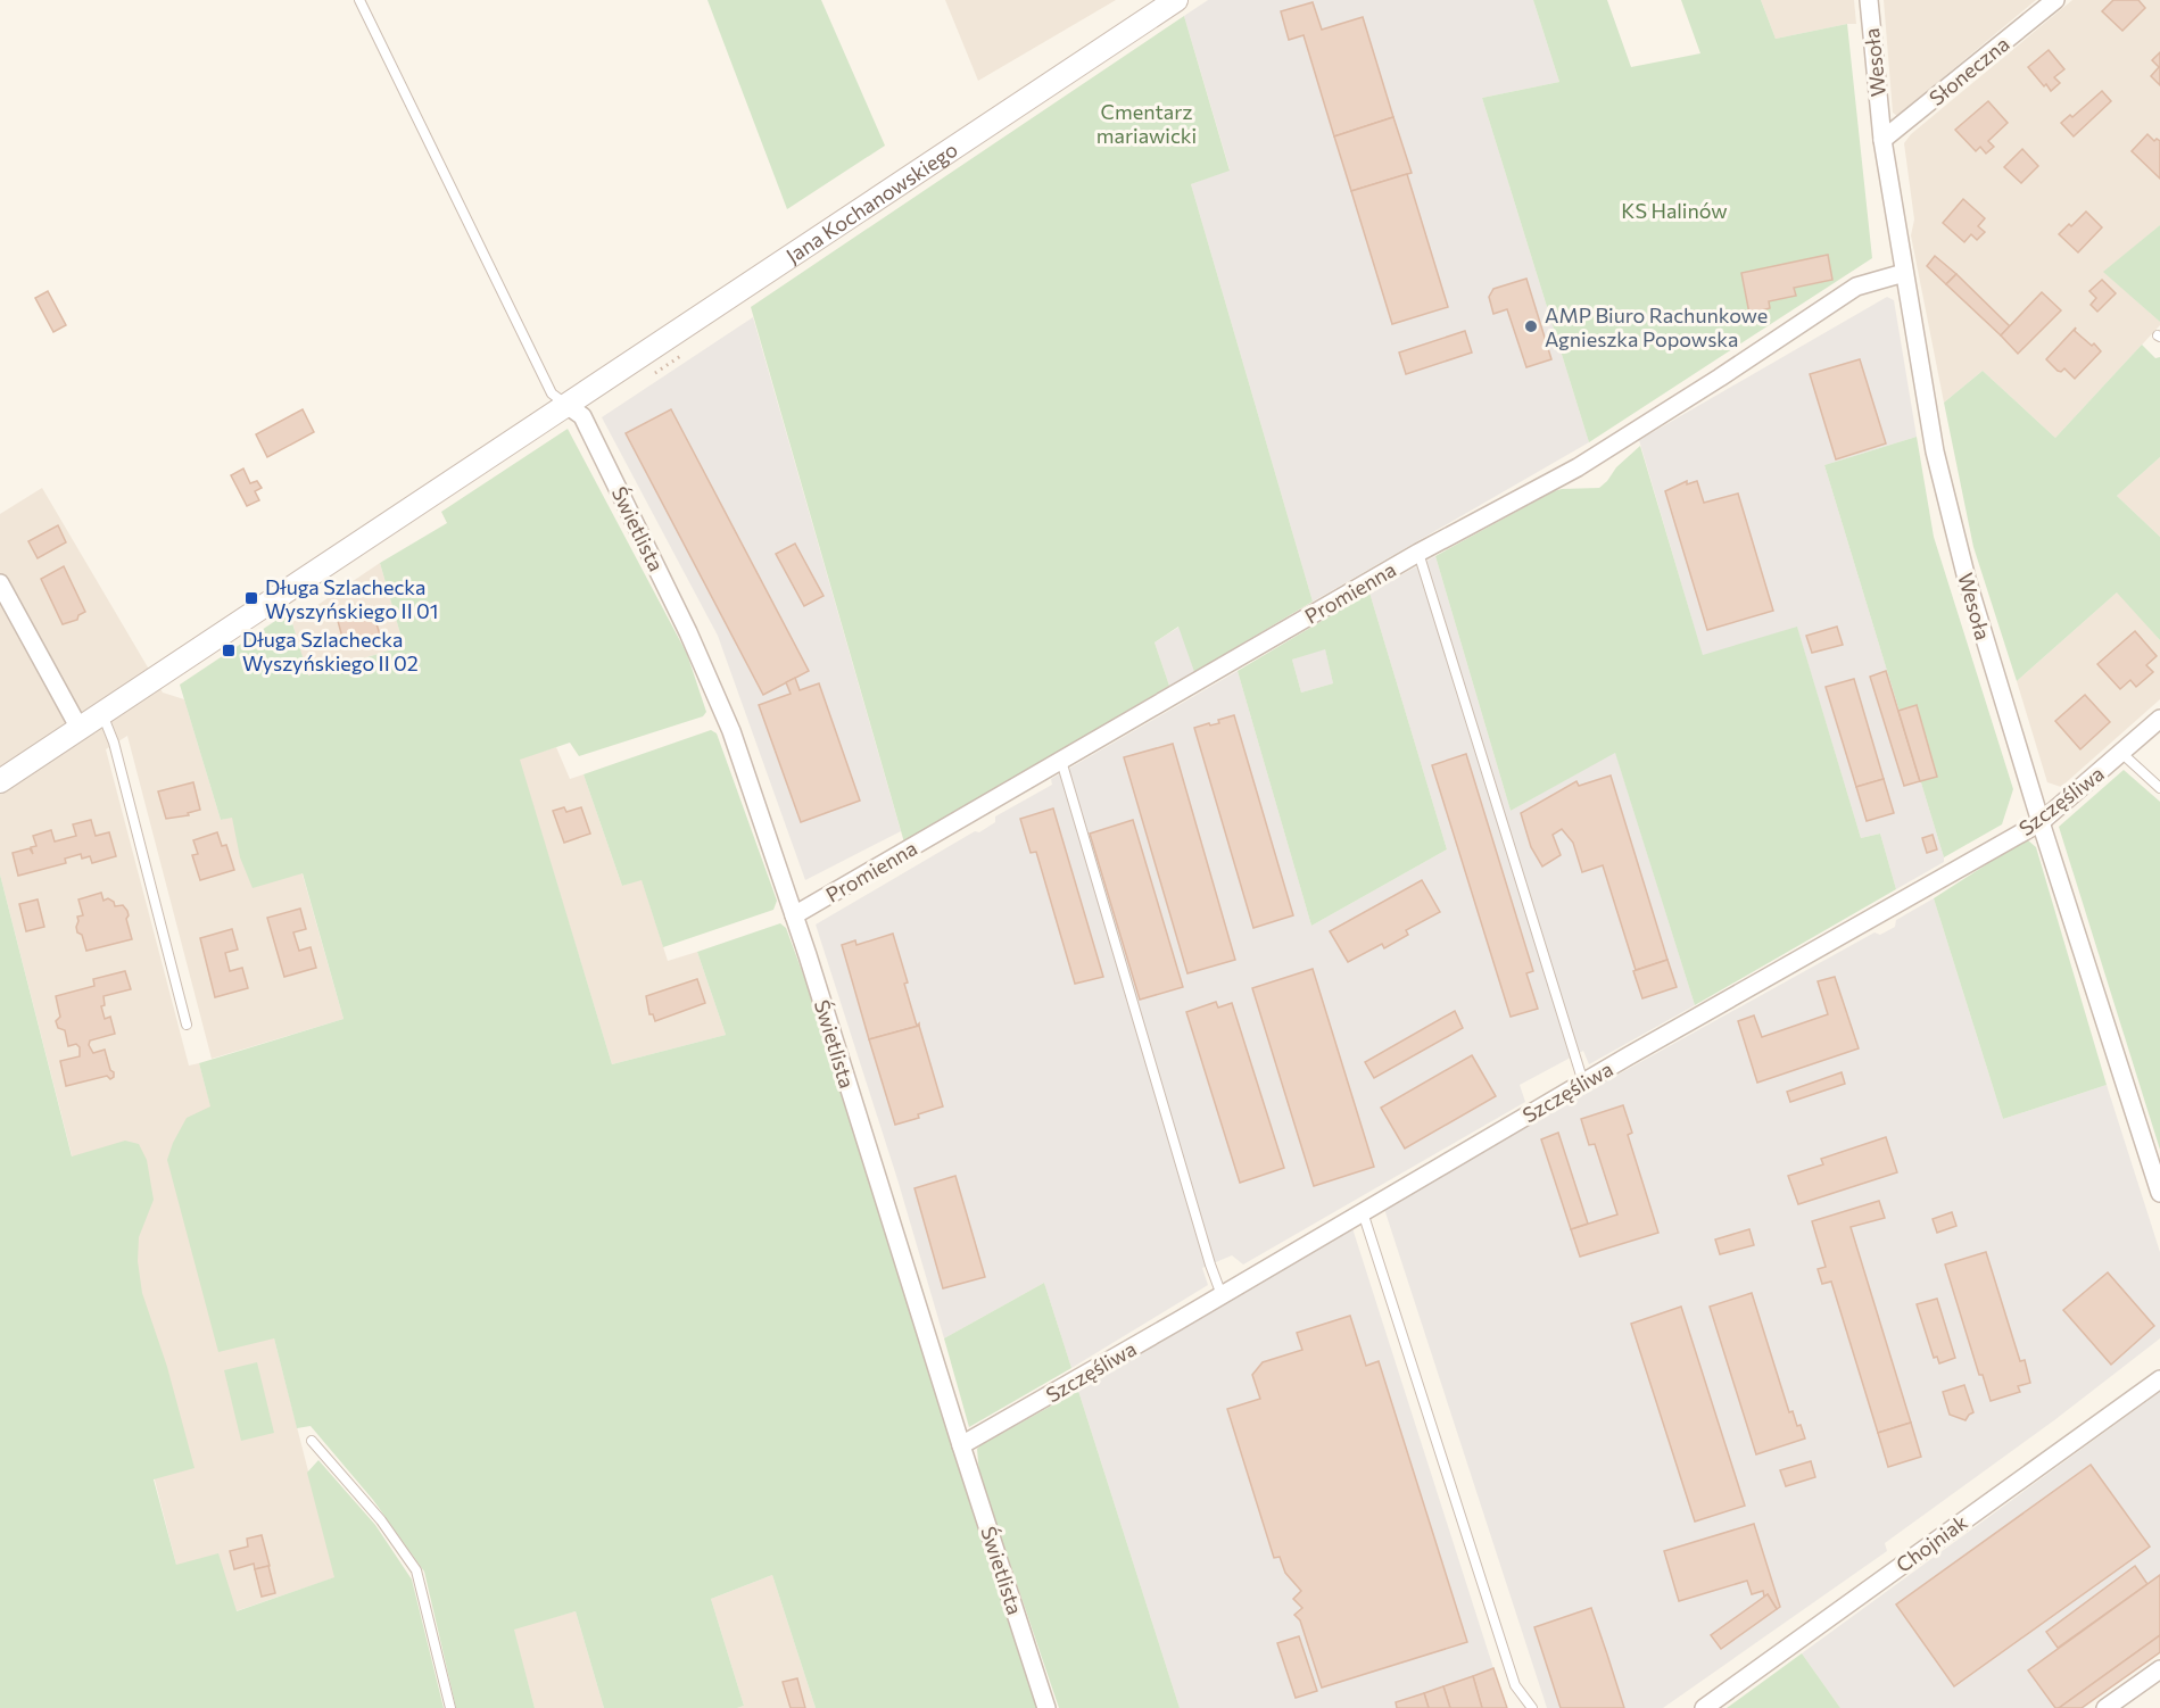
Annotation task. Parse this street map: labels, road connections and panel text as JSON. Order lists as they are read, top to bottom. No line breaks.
{"streets":{"street":["Wesoła","Słoneczna","Jana Kochanowskiego","Świetlista","Promienna","Szczęśliwa","Chojniak"]},"crossings":[["Wesoła","Słoneczna"],["Wesoła","Promienna"],["Wesoła","Szczęśliwa"],["Jana Kochanowskiego","Świetlista"],["Świetlista","Promienna"],["Świetlista","Szczęśliwa"]],"parks":["Cmentarz mariawicki","KS Halinów"],"places":{"other":["AMP Biuro Rachunkowe Agnieszka Popowska"],"transit":["Długa Szlachecka Wyszyńskiego II 01","Długa Szlachecka Wyszyńskiego II 02"]}}
